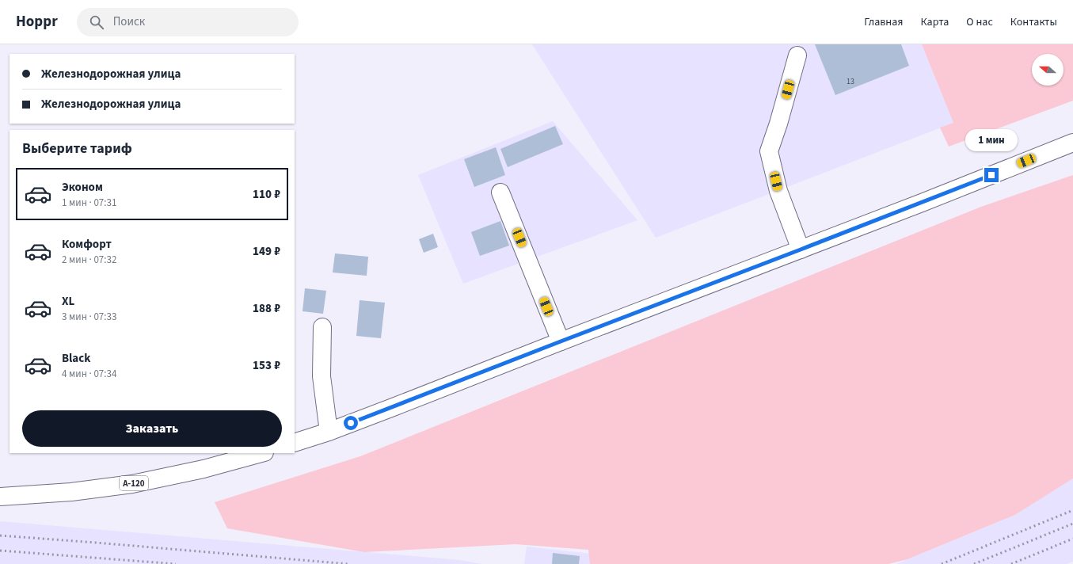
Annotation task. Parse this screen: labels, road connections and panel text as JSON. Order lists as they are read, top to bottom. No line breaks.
{"streets":{"main road":["А-120"]},"house_numbers":["13"],"north":"left","page":{"header":"Hoppr","search":"Поиск","nav":["Главная","Карта","О нас","Контакты"],"banner":["Железнодорожная улица","Железнодорожная улица"],"bubble":"1 мин","heading":"Выберите тариф","list":[{"name":"Эконом","note":"1 мин · 07:31","value":"110 ₽"},{"name":"Комфорт","note":"2 мин · 07:32","value":"149 ₽"},{"name":"XL","note":"3 мин · 07:33","value":"188 ₽"},{"name":"Black","note":"4 мин · 07:34","value":"153 ₽"}],"buttons":"Заказать"}}
